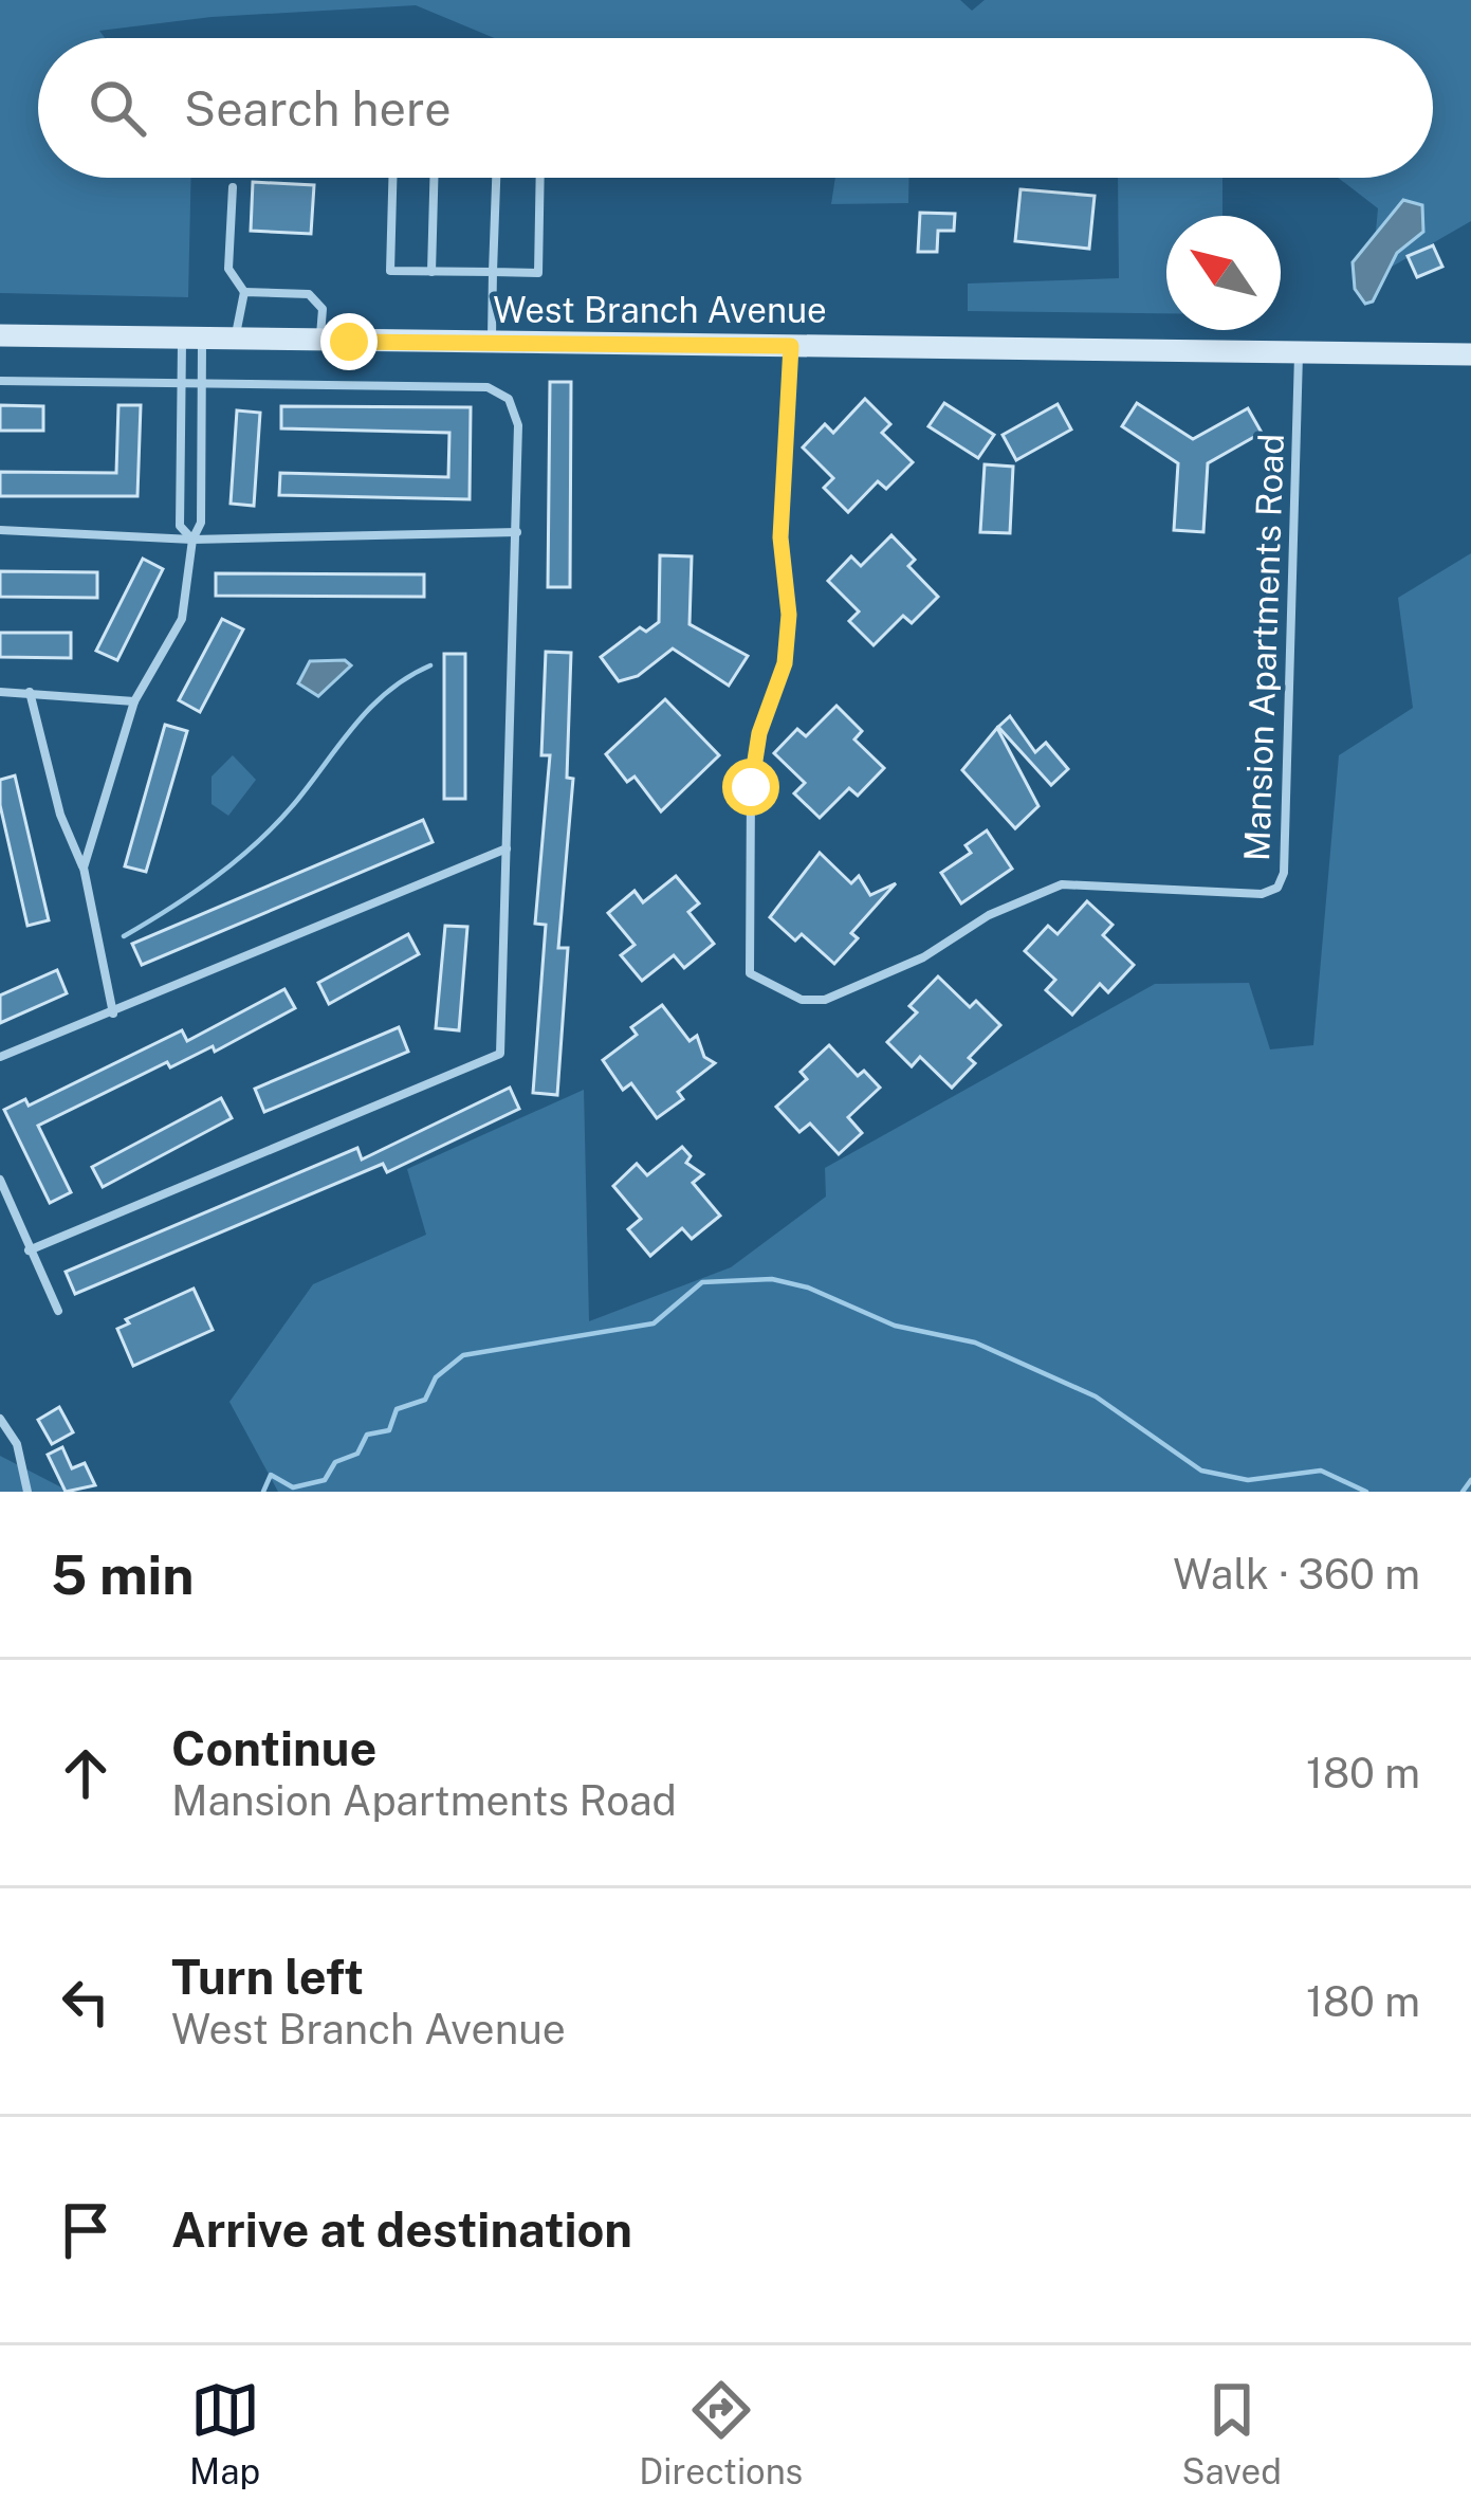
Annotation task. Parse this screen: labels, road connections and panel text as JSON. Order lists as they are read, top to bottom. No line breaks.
{"streets":{"street":["West Branch Avenue"],"lane":["Mansion Apartments Road"]},"crossings":[["West Branch Avenue","Mansion Apartments Road"]],"north":"top left","page":{"search":"Search here","heading":["5 min","Walk · 360 m"],"list":[["Continue","Mansion Apartments Road","180 m"],["Turn left","West Branch Avenue","180 m"],"Arrive at destination"],"nav":["Map","Directions","Saved"]}}
